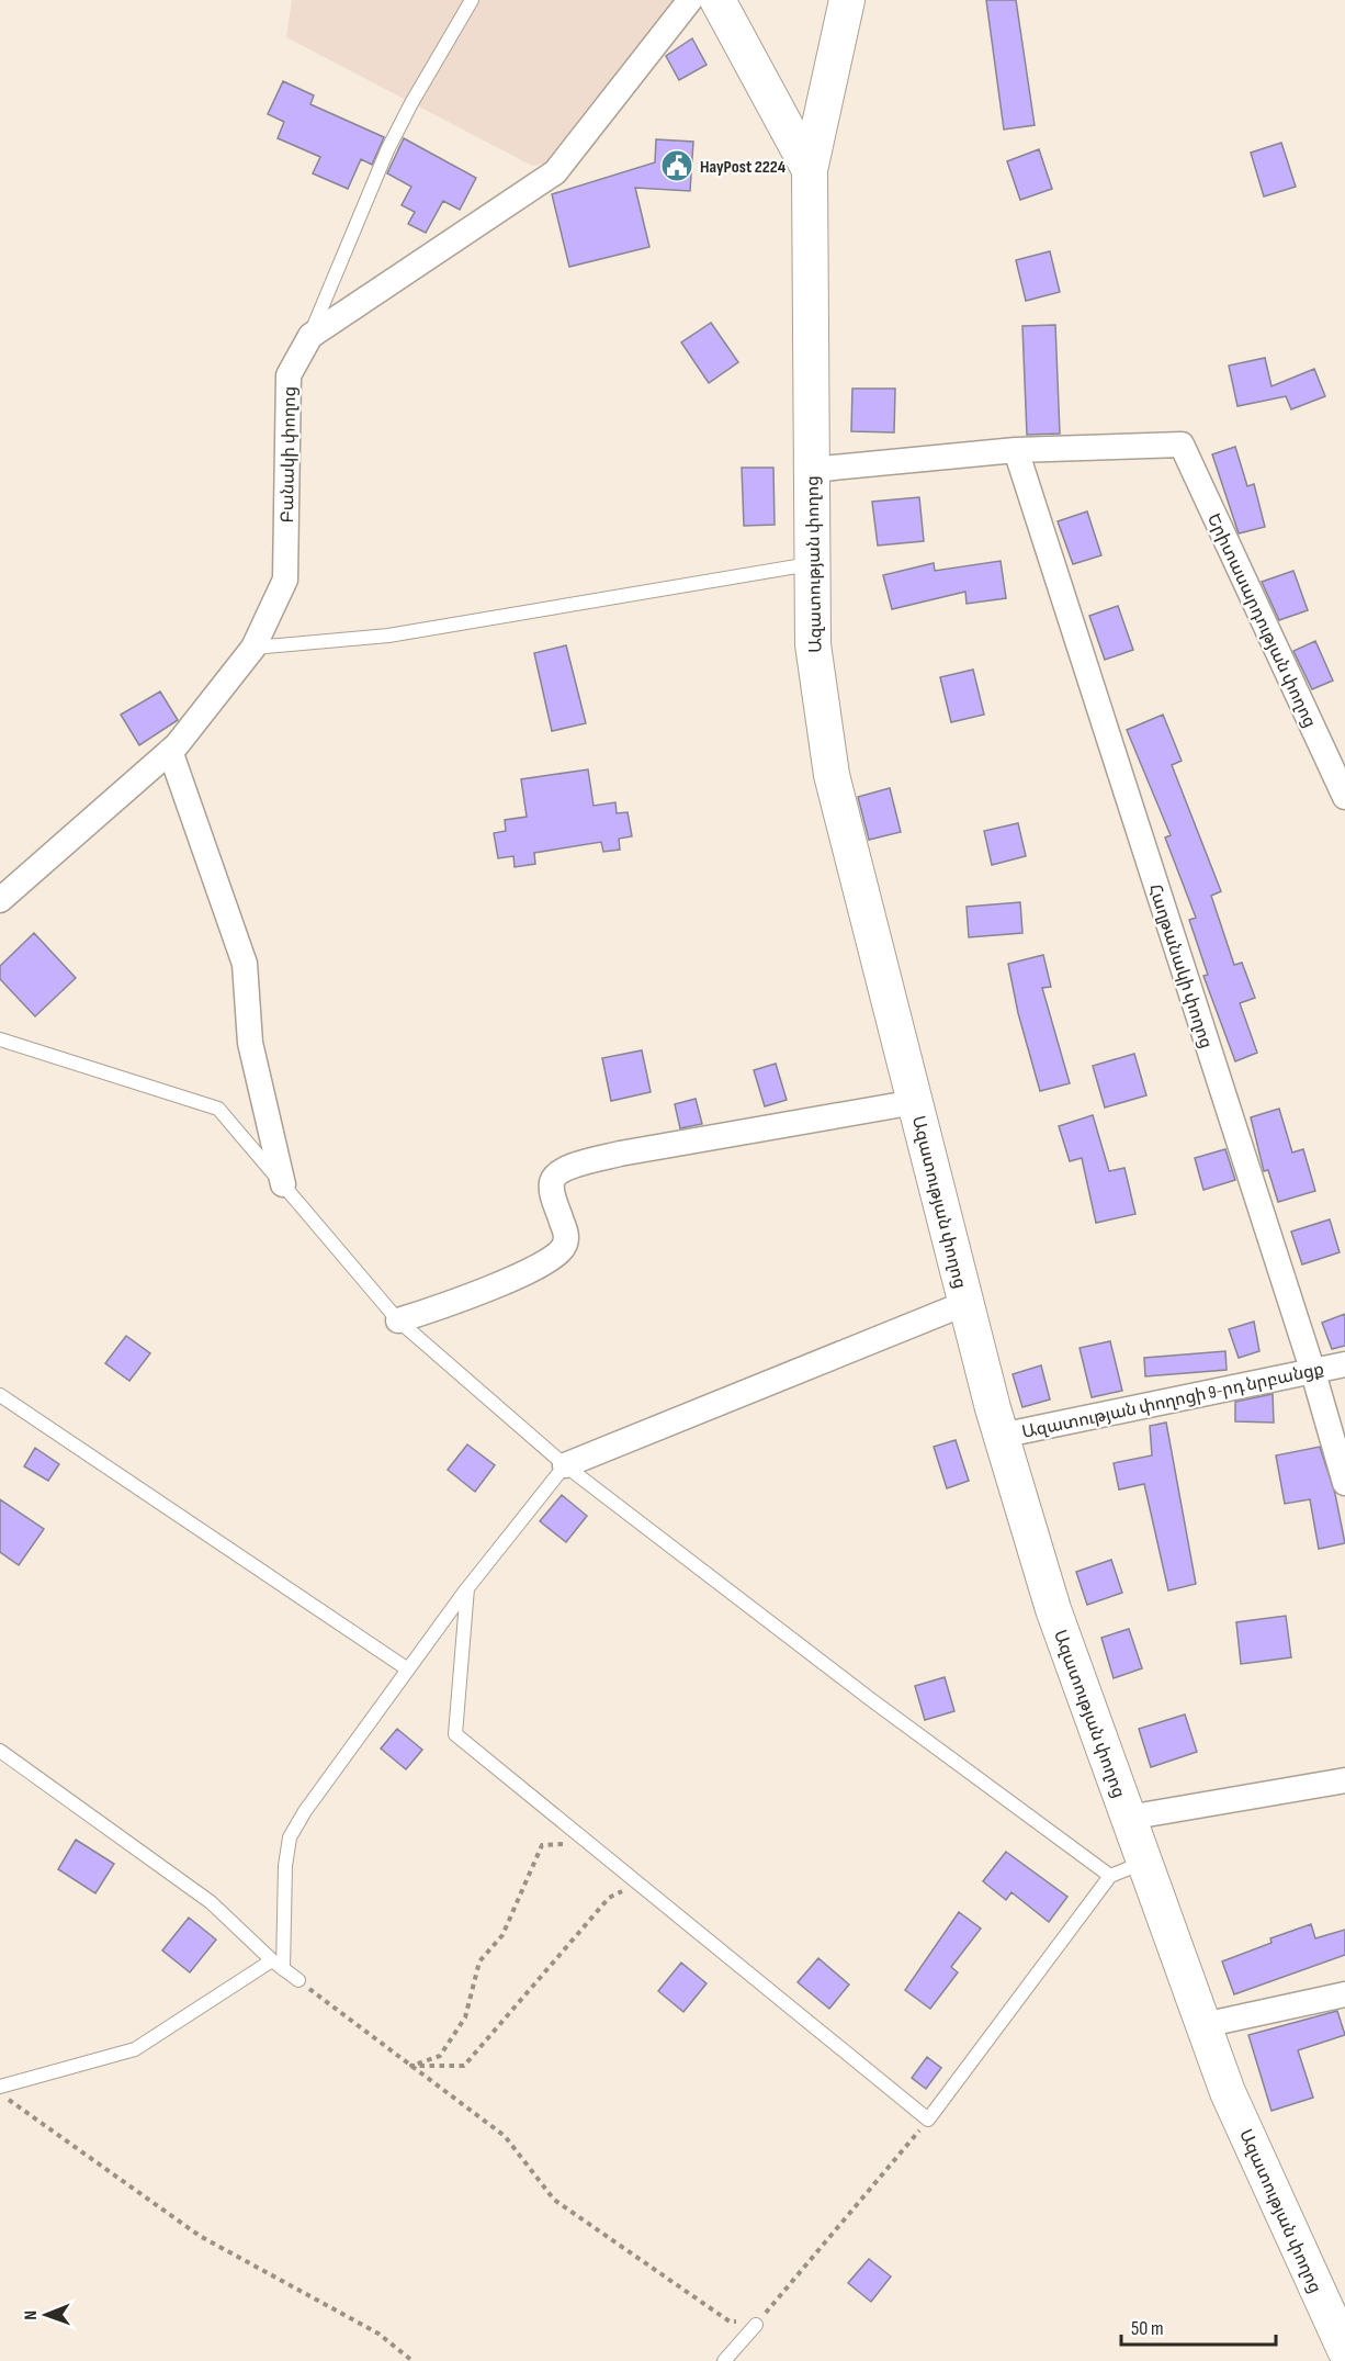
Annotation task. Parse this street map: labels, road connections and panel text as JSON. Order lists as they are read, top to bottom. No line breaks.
{"streets":{"street":["Բանակի փողոց","Ազատության փողոց","Երիտասարդության փողոց","Հաղթանակի փողոց","Ազատության փողոցի 9-րդ նրբանցք"]},"crossings":[["Ազատության փողոց","Ազատության փողոցի 9-րդ նրբանցք"],["Երիտասարդության փողոց","Հաղթանակի փողոց"],["Հաղթանակի փողոց","Ազատության փողոցի 9-րդ նրբանցք"]],"places":{"public building":["HayPost 2224"]},"scale_bar":"50 m","north":"left"}
